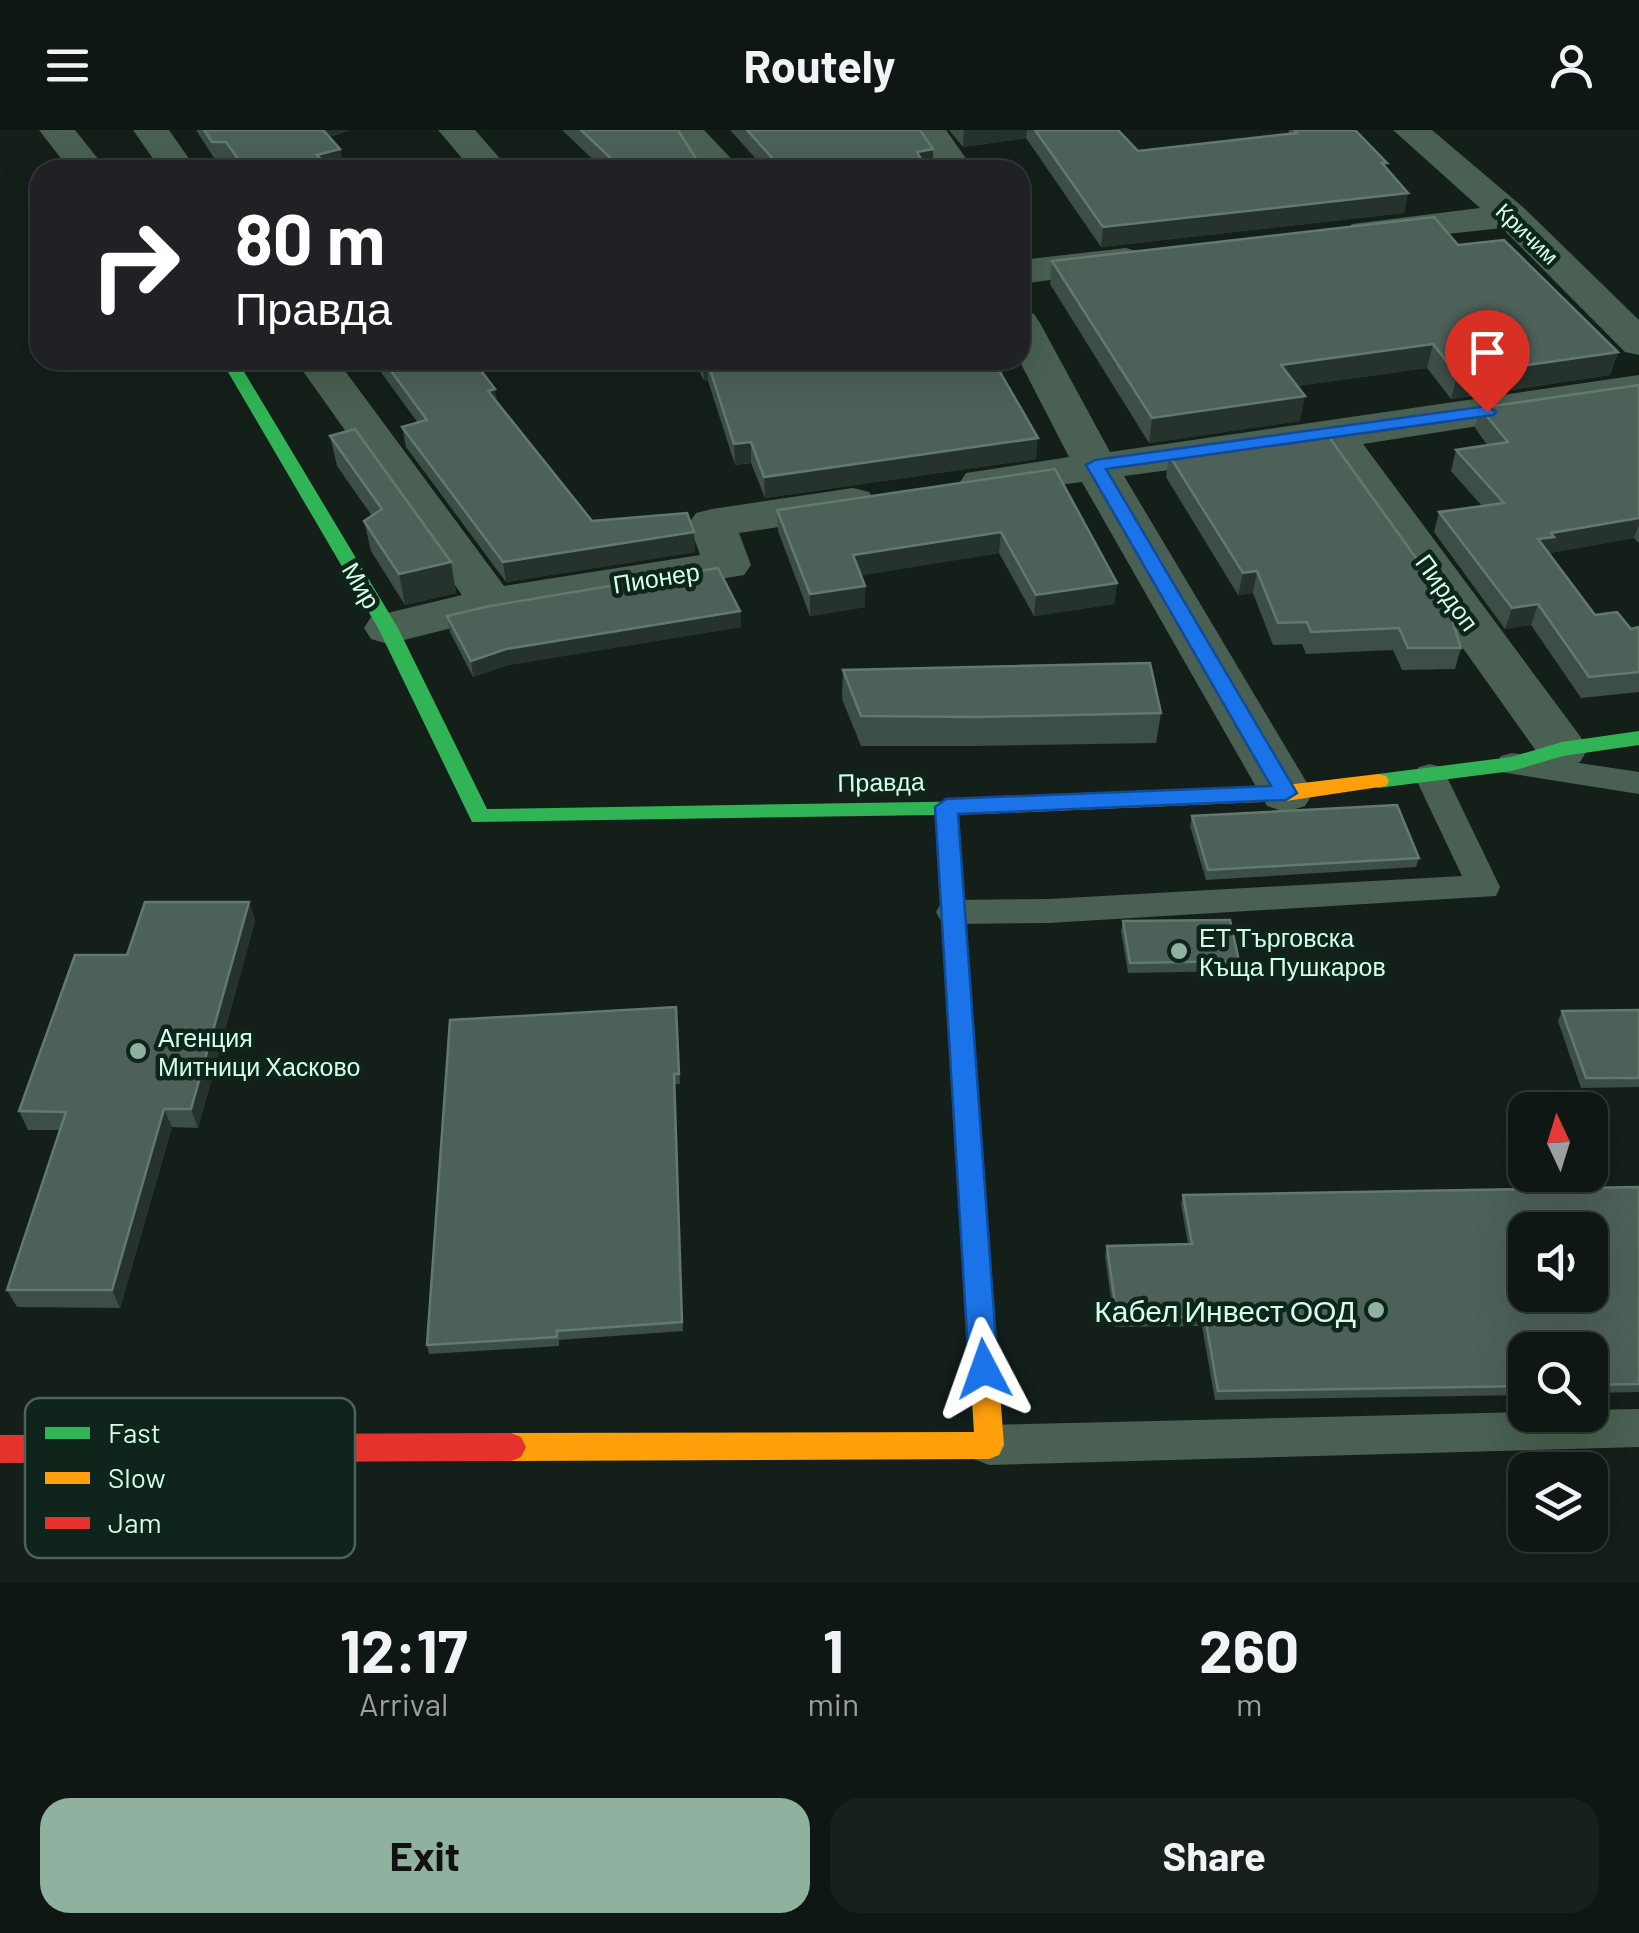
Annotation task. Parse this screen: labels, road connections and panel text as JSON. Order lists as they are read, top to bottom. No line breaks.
{"streets":{"street":["Кричим","Пионер","Мир","Пирдоп","Правда"]},"crossings":[["Пионер","Мир"],["Пионер","Пирдоп"],["Мир","Правда"],["Пирдоп","Правда"]],"places":["ЕТ Търговска Къща Пушкаров","Агенция Митници Хасково","Кабел Инвест ООД"],"legend":["Fast","Slow","Jam"],"north":"top","page":{"header":"Routely","turn":["80 m","Правда"],"eta":["12:17","Arrival","1","min","260","m"],"buttons":["Exit","Share"]}}
